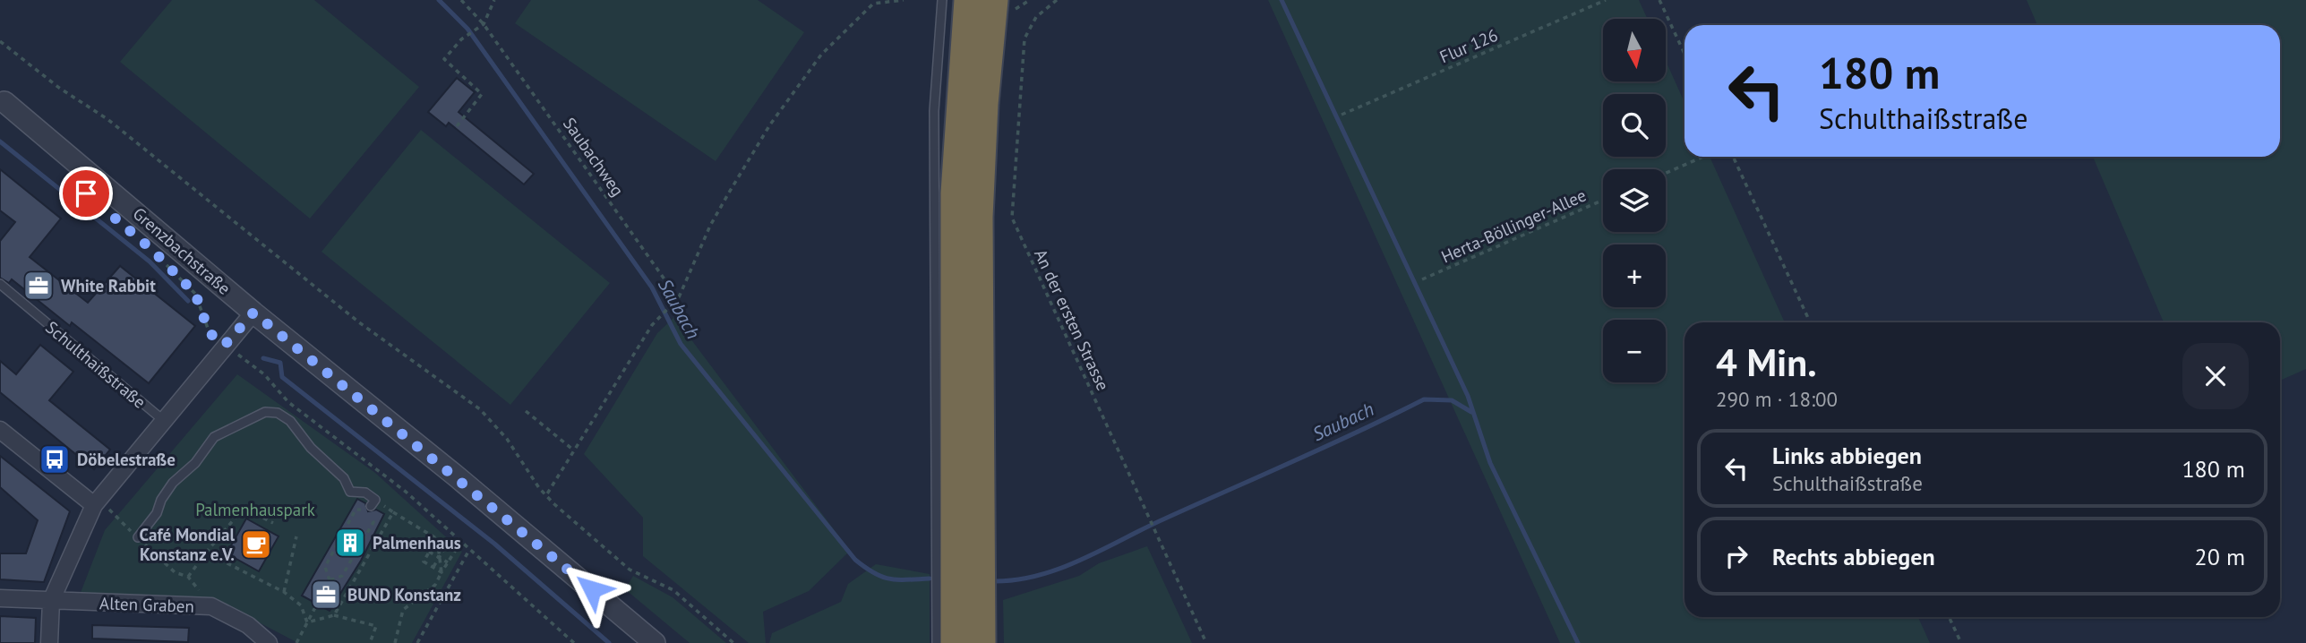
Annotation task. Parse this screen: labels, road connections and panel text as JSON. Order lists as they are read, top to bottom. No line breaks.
{"streets":{"street":["Grenzbachstraße","Schulthaißstraße","Alten Graben"],"path":["Flur 126","Saubachweg","Herta-Böllinger-Allee","An der ersten Strasse"]},"crossings":[["Grenzbachstraße","Schulthaißstraße"],["Schulthaißstraße","Alten Graben"]],"water":["Saubach"],"parks":["Palmenhauspark"],"places":{"office":["White Rabbit","BUND Konstanz"],"bus stop":["Döbelestraße"],"building":["Palmenhaus"],"cafe":["Café Mondial Konstanz e.V."]},"north":"bottom","page":{"map_buttons":["+","−"],"turn":["180 m","Schulthaißstraße"],"heading":["4 Min.","290 m · 18:00"],"list":[{"name":"Links abbiegen","note":"Schulthaißstraße","value":"180 m"},{"name":"Rechts abbiegen","value":"20 m"}]}}
